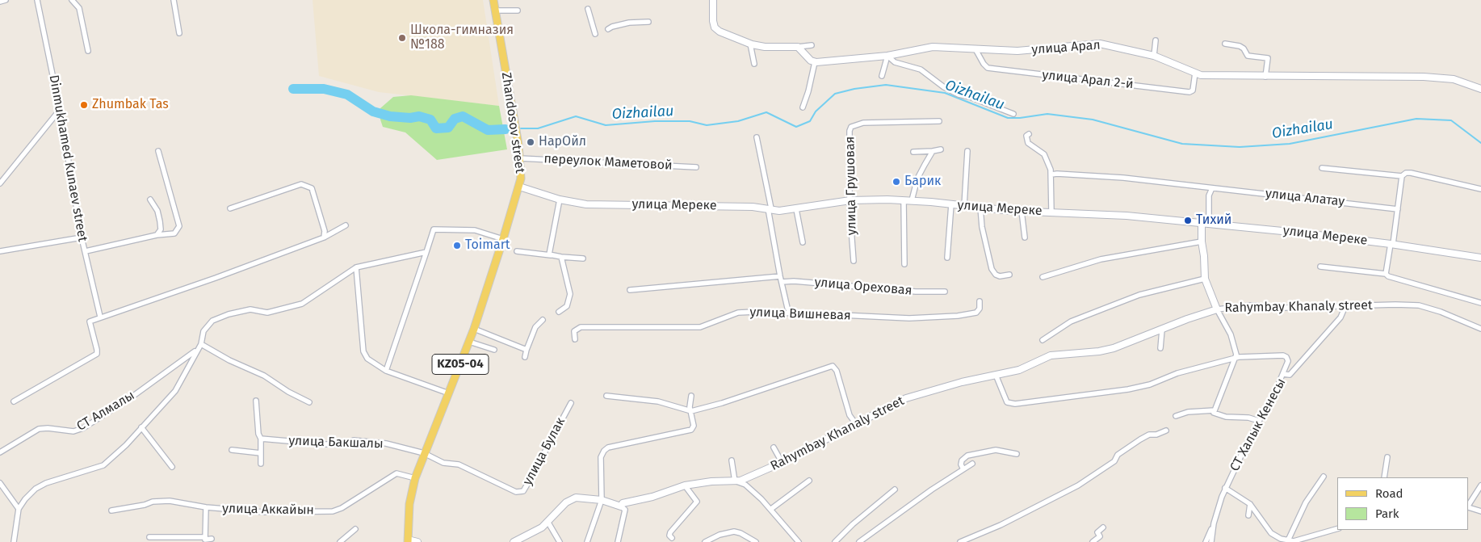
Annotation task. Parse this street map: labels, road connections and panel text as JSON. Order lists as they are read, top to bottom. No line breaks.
{"streets":{"main road":["Zhandosov street","KZ05-04"],"street":["улица Арал","улица Арал 2-й","Dinmukhamed Kunaev street","переулок Маметовой","улица Грушовая","улица Алатау","улица Мереке","улица Ореховая","Rahymbay Khanaly street","улица Вишневая","СТ Алмалы","СТ Халык Кенесы","улица Бакшалы","улица Булак","улица Аккайын"]},"crossings":[["улица Арал","улица Арал 2-й"],["Zhandosov street","переулок Маметовой"],["Zhandosov street","улица Мереке"],["Zhandosov street","улица Бакшалы"],["Zhandosov street","улица Булак"],["Zhandosov street","улица Аккайын"],["улица Грушовая","улица Мереке"],["Rahymbay Khanaly street","СТ Халык Кенесы"],["улица Бакшалы","улица Булак"]],"water":["Oizhailau"],"places":["Школа-гимназия №188","Zhumbak Tas","НарОйл","Барик","Тихий","Toimart"],"legend":["Road","Park"]}
